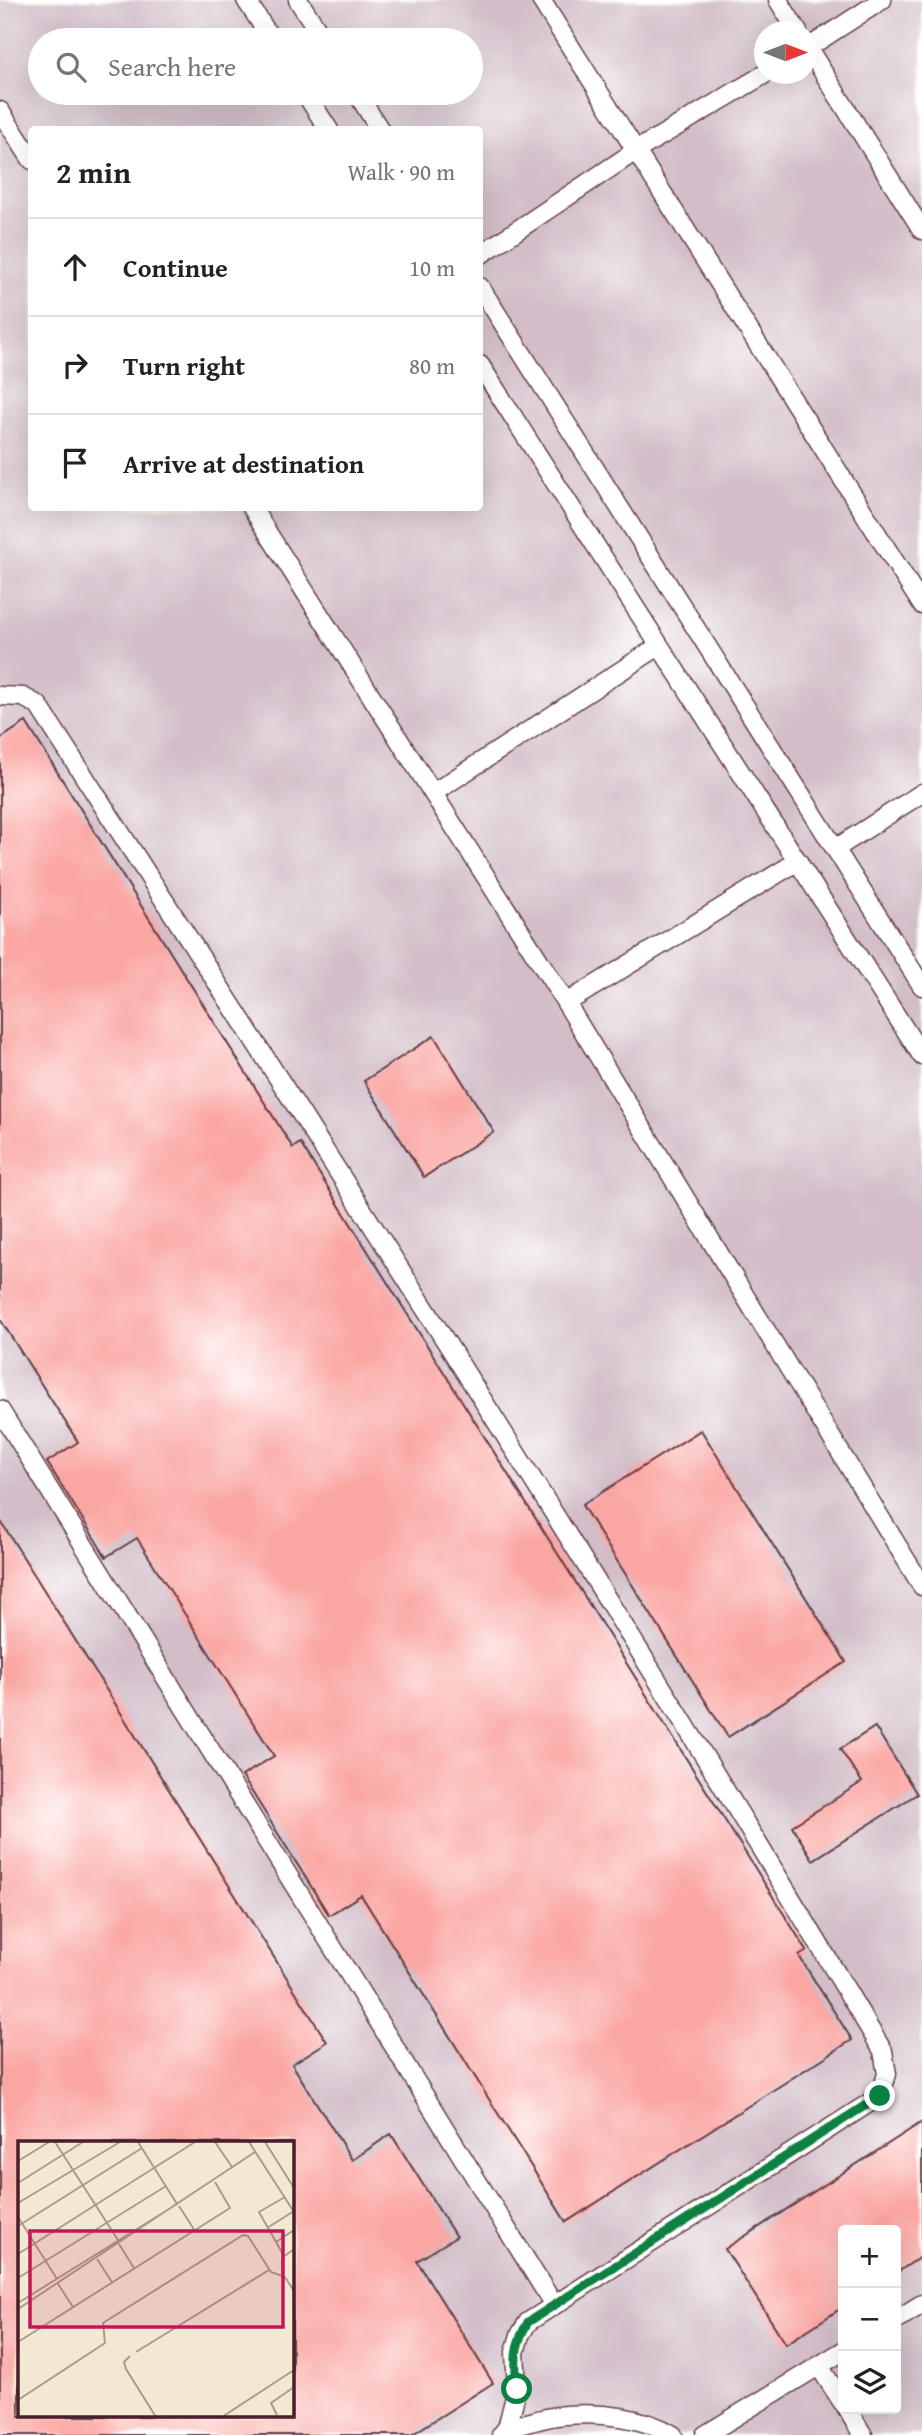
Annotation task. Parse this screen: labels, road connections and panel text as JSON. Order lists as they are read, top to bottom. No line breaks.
{"north":"right","page":{"search":"Search here","heading":["2 min","Walk · 90 m"],"list":[["Continue","10 m"],["Turn right","80 m"],"Arrive at destination"],"map_buttons":["+","−"]}}
